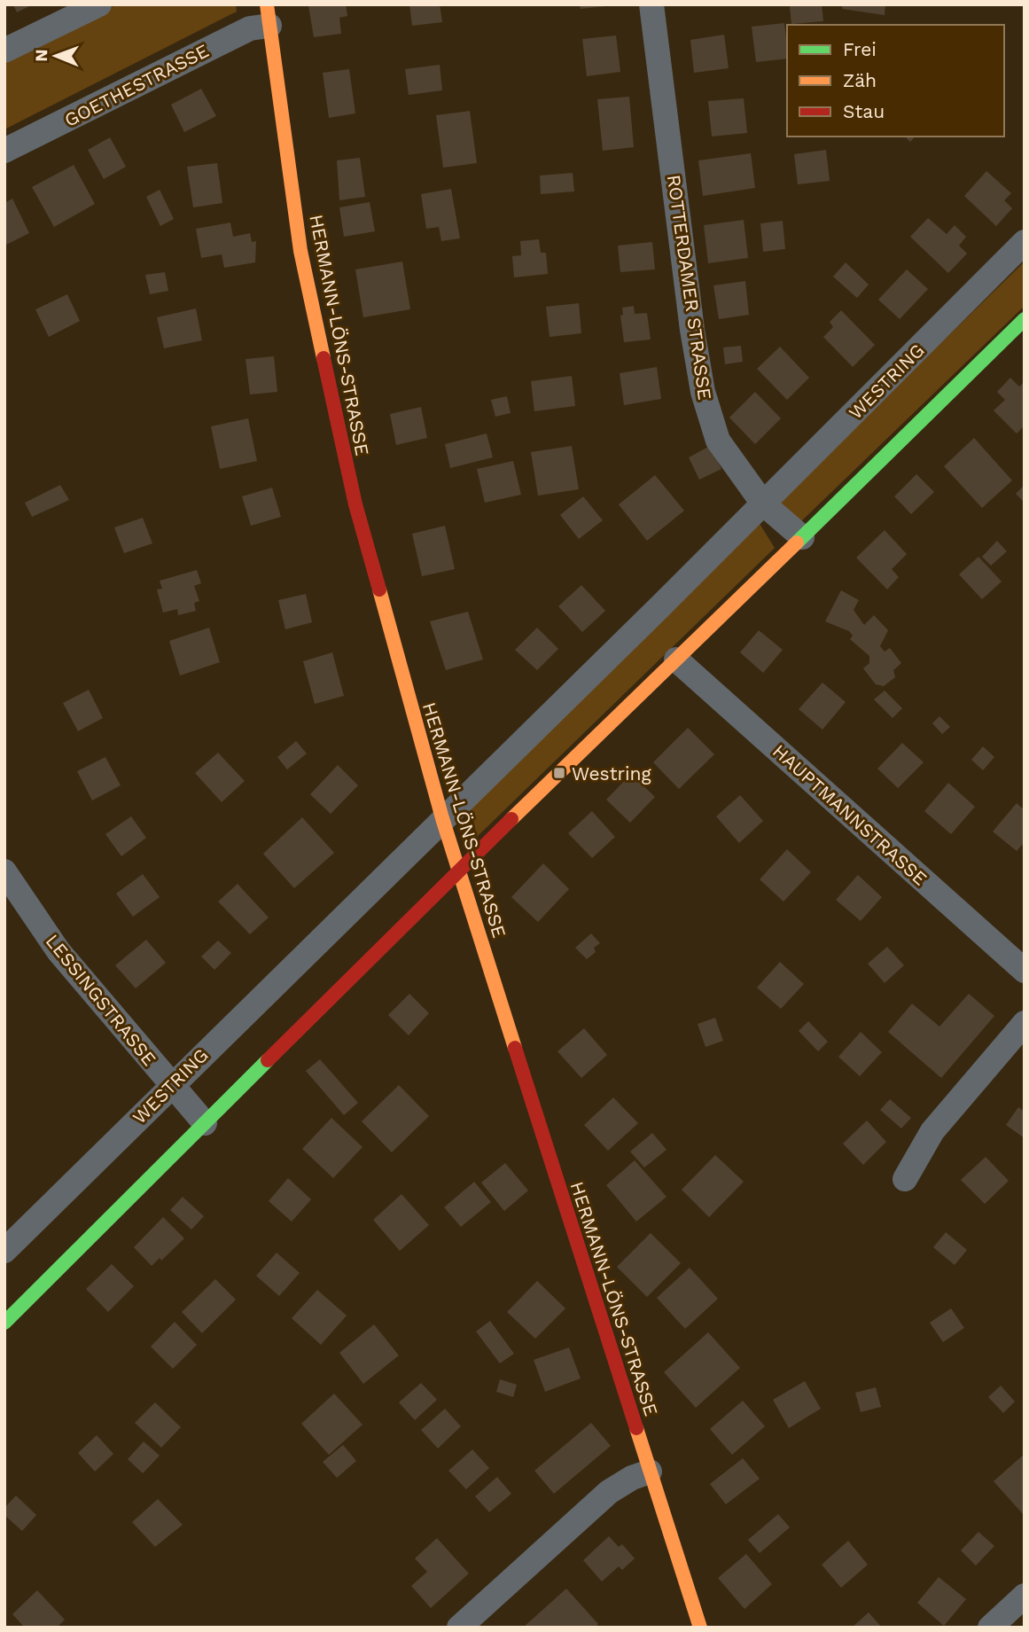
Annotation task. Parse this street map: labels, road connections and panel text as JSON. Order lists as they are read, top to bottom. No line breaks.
{"streets":{"street":["GOETHESTRASSE","ROTTERDAMER STRASSE","HERMANN-LÖNS-STRASSE","WESTRING","HAUPTMANNSTRASSE","LESSINGSTRASSE"]},"crossings":[["GOETHESTRASSE","HERMANN-LÖNS-STRASSE"],["ROTTERDAMER STRASSE","WESTRING"],["HERMANN-LÖNS-STRASSE","WESTRING"],["WESTRING","LESSINGSTRASSE"]],"places":{"transit":["Westring"]},"legend":["Frei","Zäh","Stau"],"north":"left"}
